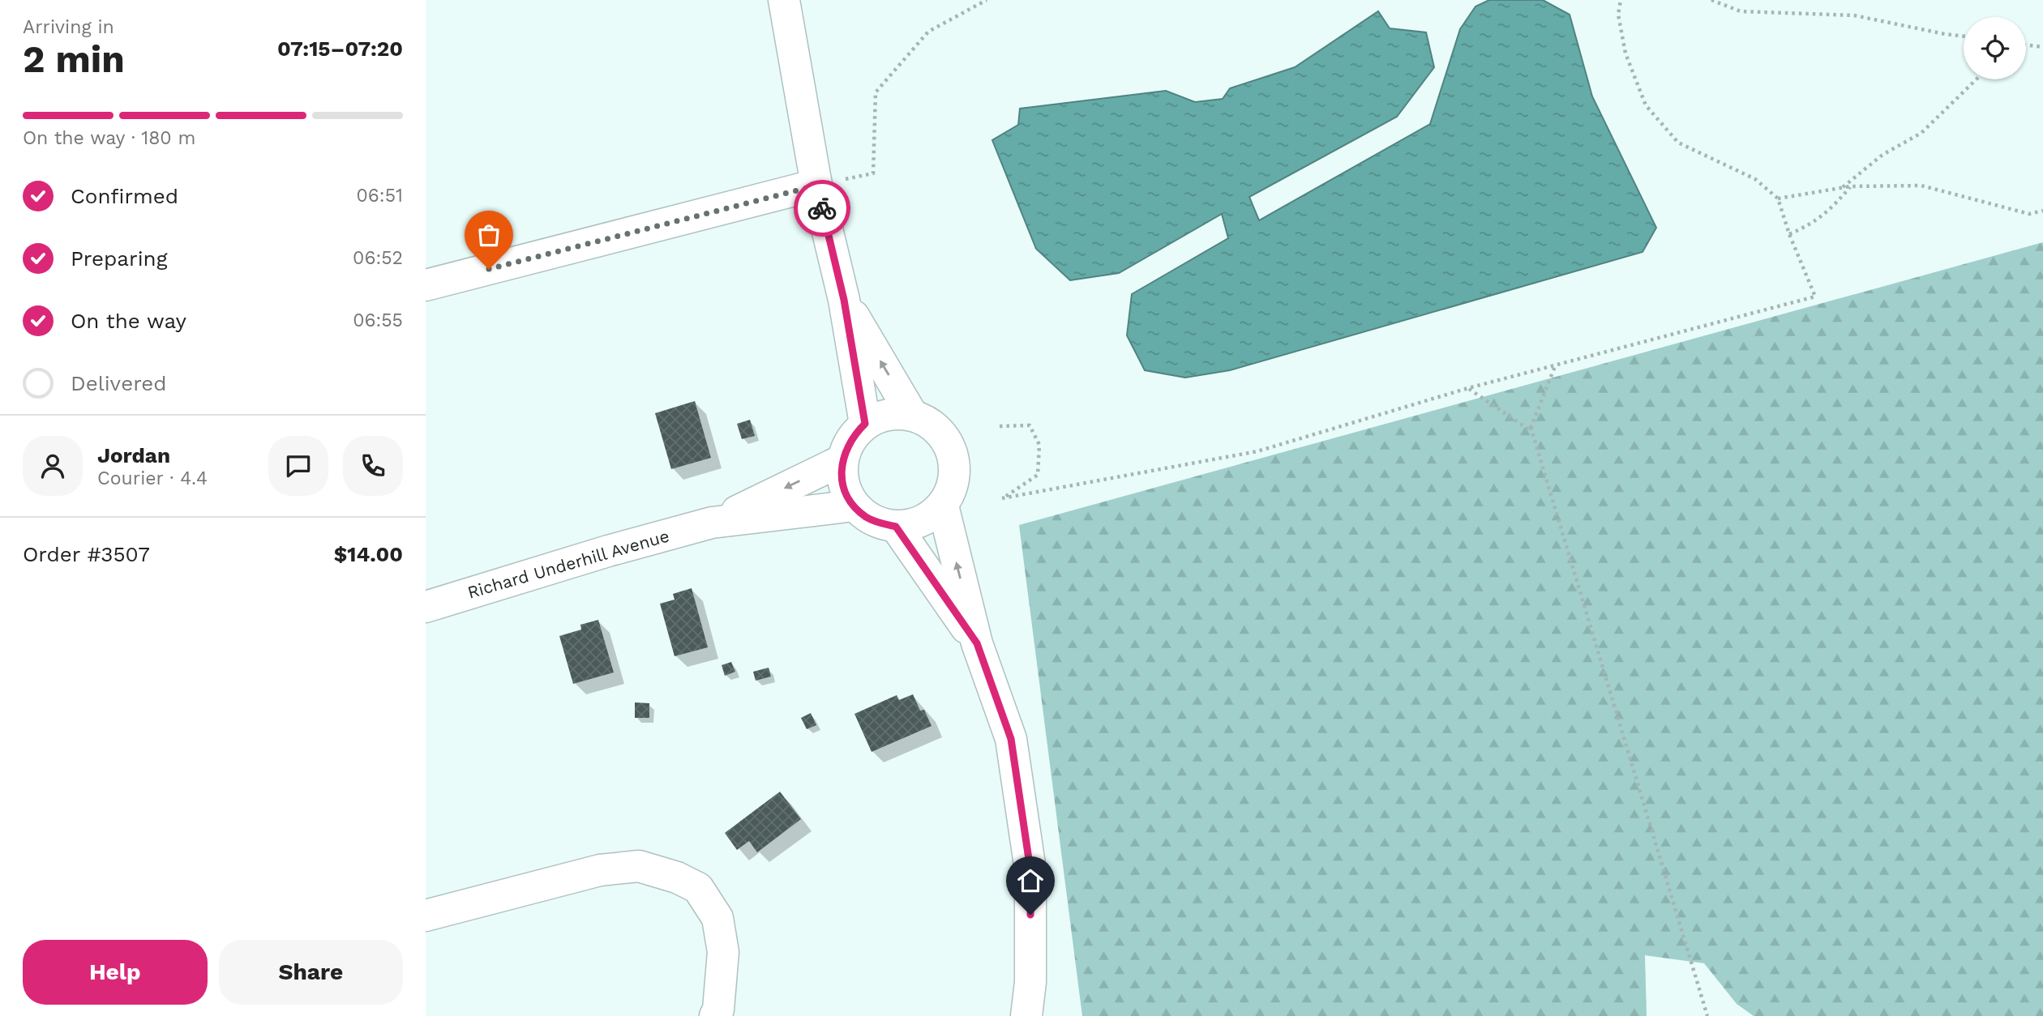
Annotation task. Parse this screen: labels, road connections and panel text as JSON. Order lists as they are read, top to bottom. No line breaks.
{"streets":{"street":["Richard Underhill Avenue"]},"page":{"heading":["2 min","Arriving in","07:15–07:20"],"panel":["Jordan","Courier · 4.4","Order #3507","$14.00"],"bar":"On the way · 180 m","list":[["Confirmed","06:51"],["Preparing","06:52"],["On the way","06:55"],"Delivered"],"buttons":["Help","Share"]}}
